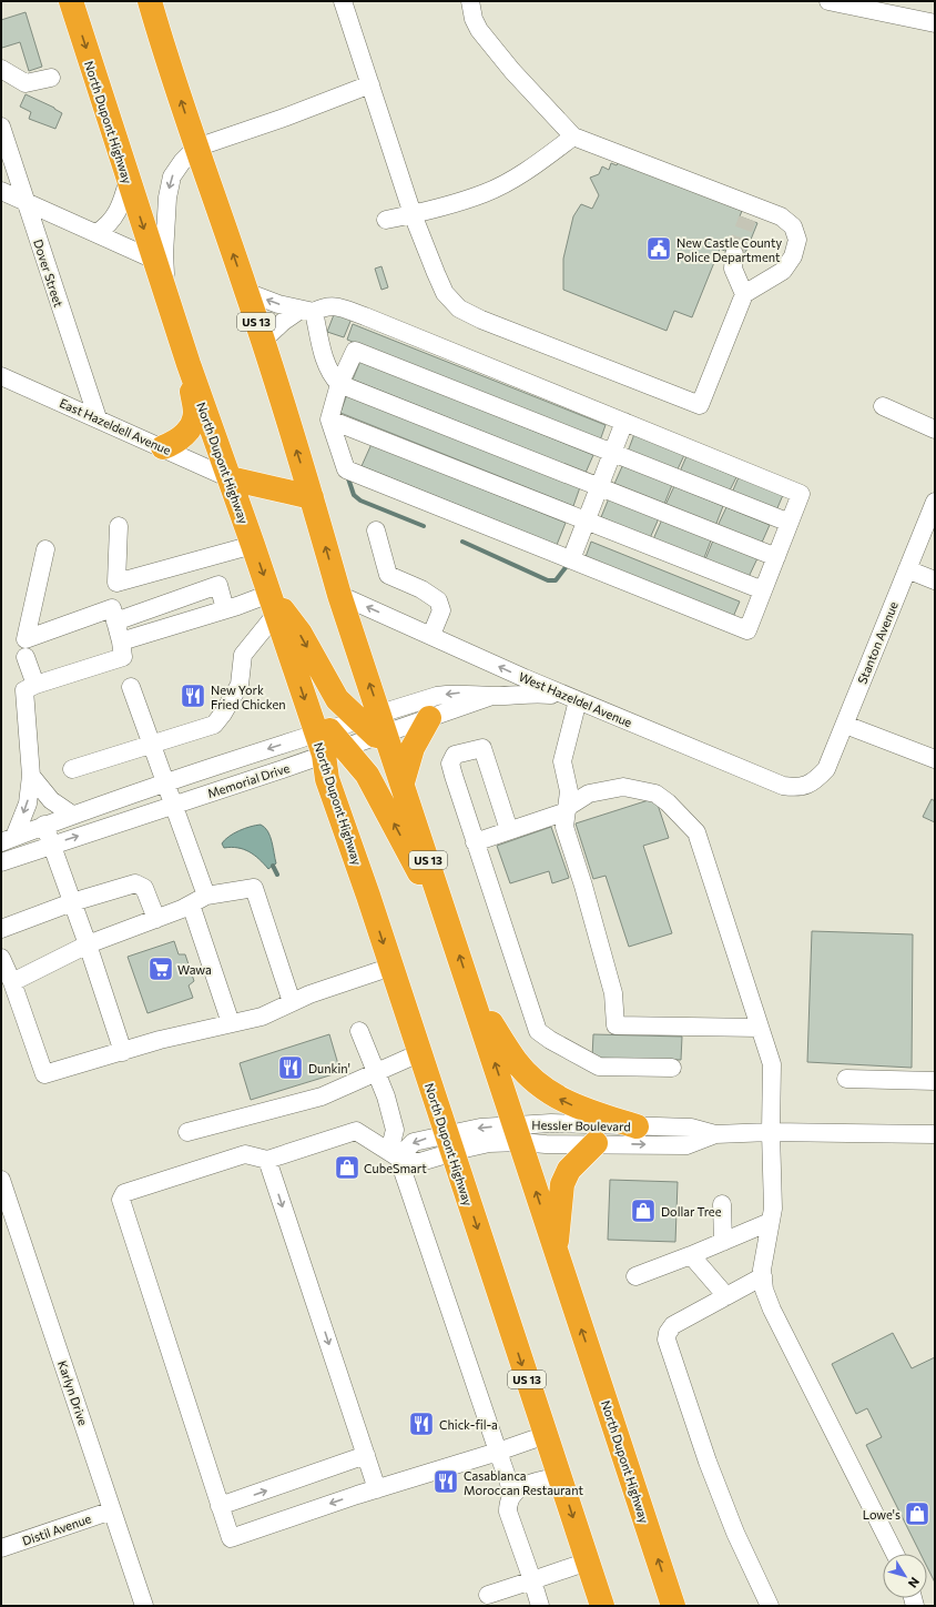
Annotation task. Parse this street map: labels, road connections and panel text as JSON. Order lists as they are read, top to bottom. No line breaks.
{"streets":{"highway":["North Dupont Highway","US 13"],"street":["Dover Street","East Hazeldell Avenue","Stanton Avenue","West Hazeldel Avenue","Memorial Drive","Hessler Boulevard","Karlyn Drive","Distil Avenue"]},"crossings":[["North Dupont Highway","East Hazeldell Avenue"],["North Dupont Highway","West Hazeldel Avenue"],["North Dupont Highway","Memorial Drive"],["North Dupont Highway","Hessler Boulevard"],["Dover Street","East Hazeldell Avenue"],["Stanton Avenue","West Hazeldel Avenue"],["West Hazeldel Avenue","Memorial Drive"],["Karlyn Drive","Distil Avenue"]],"places":{"public building":["New Castle County Police Department"],"restaurant":["New York Fried Chicken","Dunkin'","Chick-fil-a","Casablanca Moroccan Restaurant"],"supermarket":["Wawa"],"shop":["CubeSmart","Dollar Tree","Lowe's"]},"north":"bottom right"}
